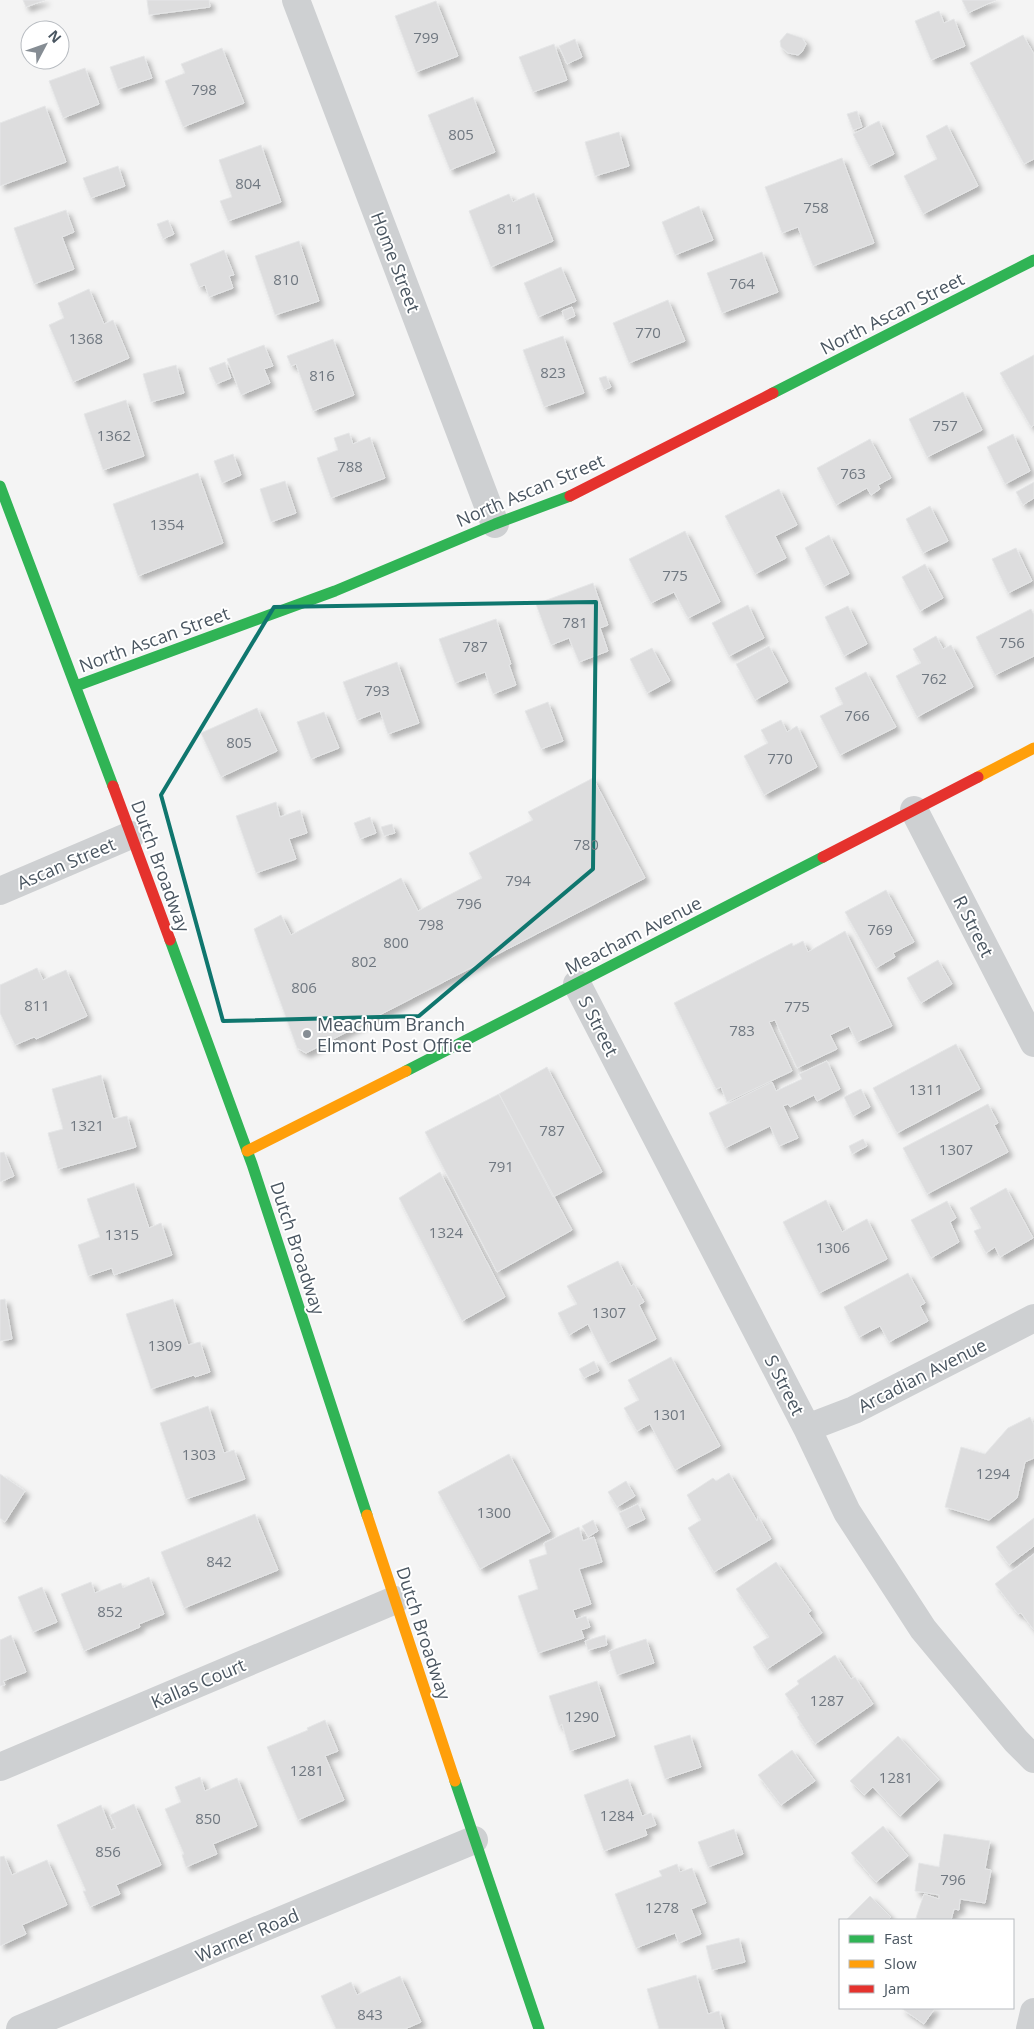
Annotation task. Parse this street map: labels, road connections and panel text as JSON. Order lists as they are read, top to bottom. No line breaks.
{"streets":{"main road":["North Ascan Street","Dutch Broadway","Meacham Avenue"],"street":["Home Street","Ascan Street","R Street","S Street","Arcadian Avenue","Kallas Court","Warner Road"]},"crossings":[["Home Street","North Ascan Street"],["North Ascan Street","Dutch Broadway"],["Ascan Street","Dutch Broadway"],["Dutch Broadway","Meacham Avenue"],["Dutch Broadway","Kallas Court"],["Dutch Broadway","Warner Road"],["R Street","Meacham Avenue"],["Meacham Avenue","S Street"],["S Street","Arcadian Avenue"]],"places":["Meachum Branch Elmont Post Office"],"house_numbers":["799","798","805","804","758","811","810","764","770","1368","823","816","757","1362","788","763","1354","775","781","756","787","762","793","766","805","770","780","794","796","798","769","800","802","806","811","775","783","1311","1321","787","1307","791","1324","1315","1306","1307","1309","1301","1303","1294","1300","842","852","1287","1290","1281","1281","1284","850","856","796","1278","843"],"legend":["Fast","Slow","Jam"],"north":"top right"}
